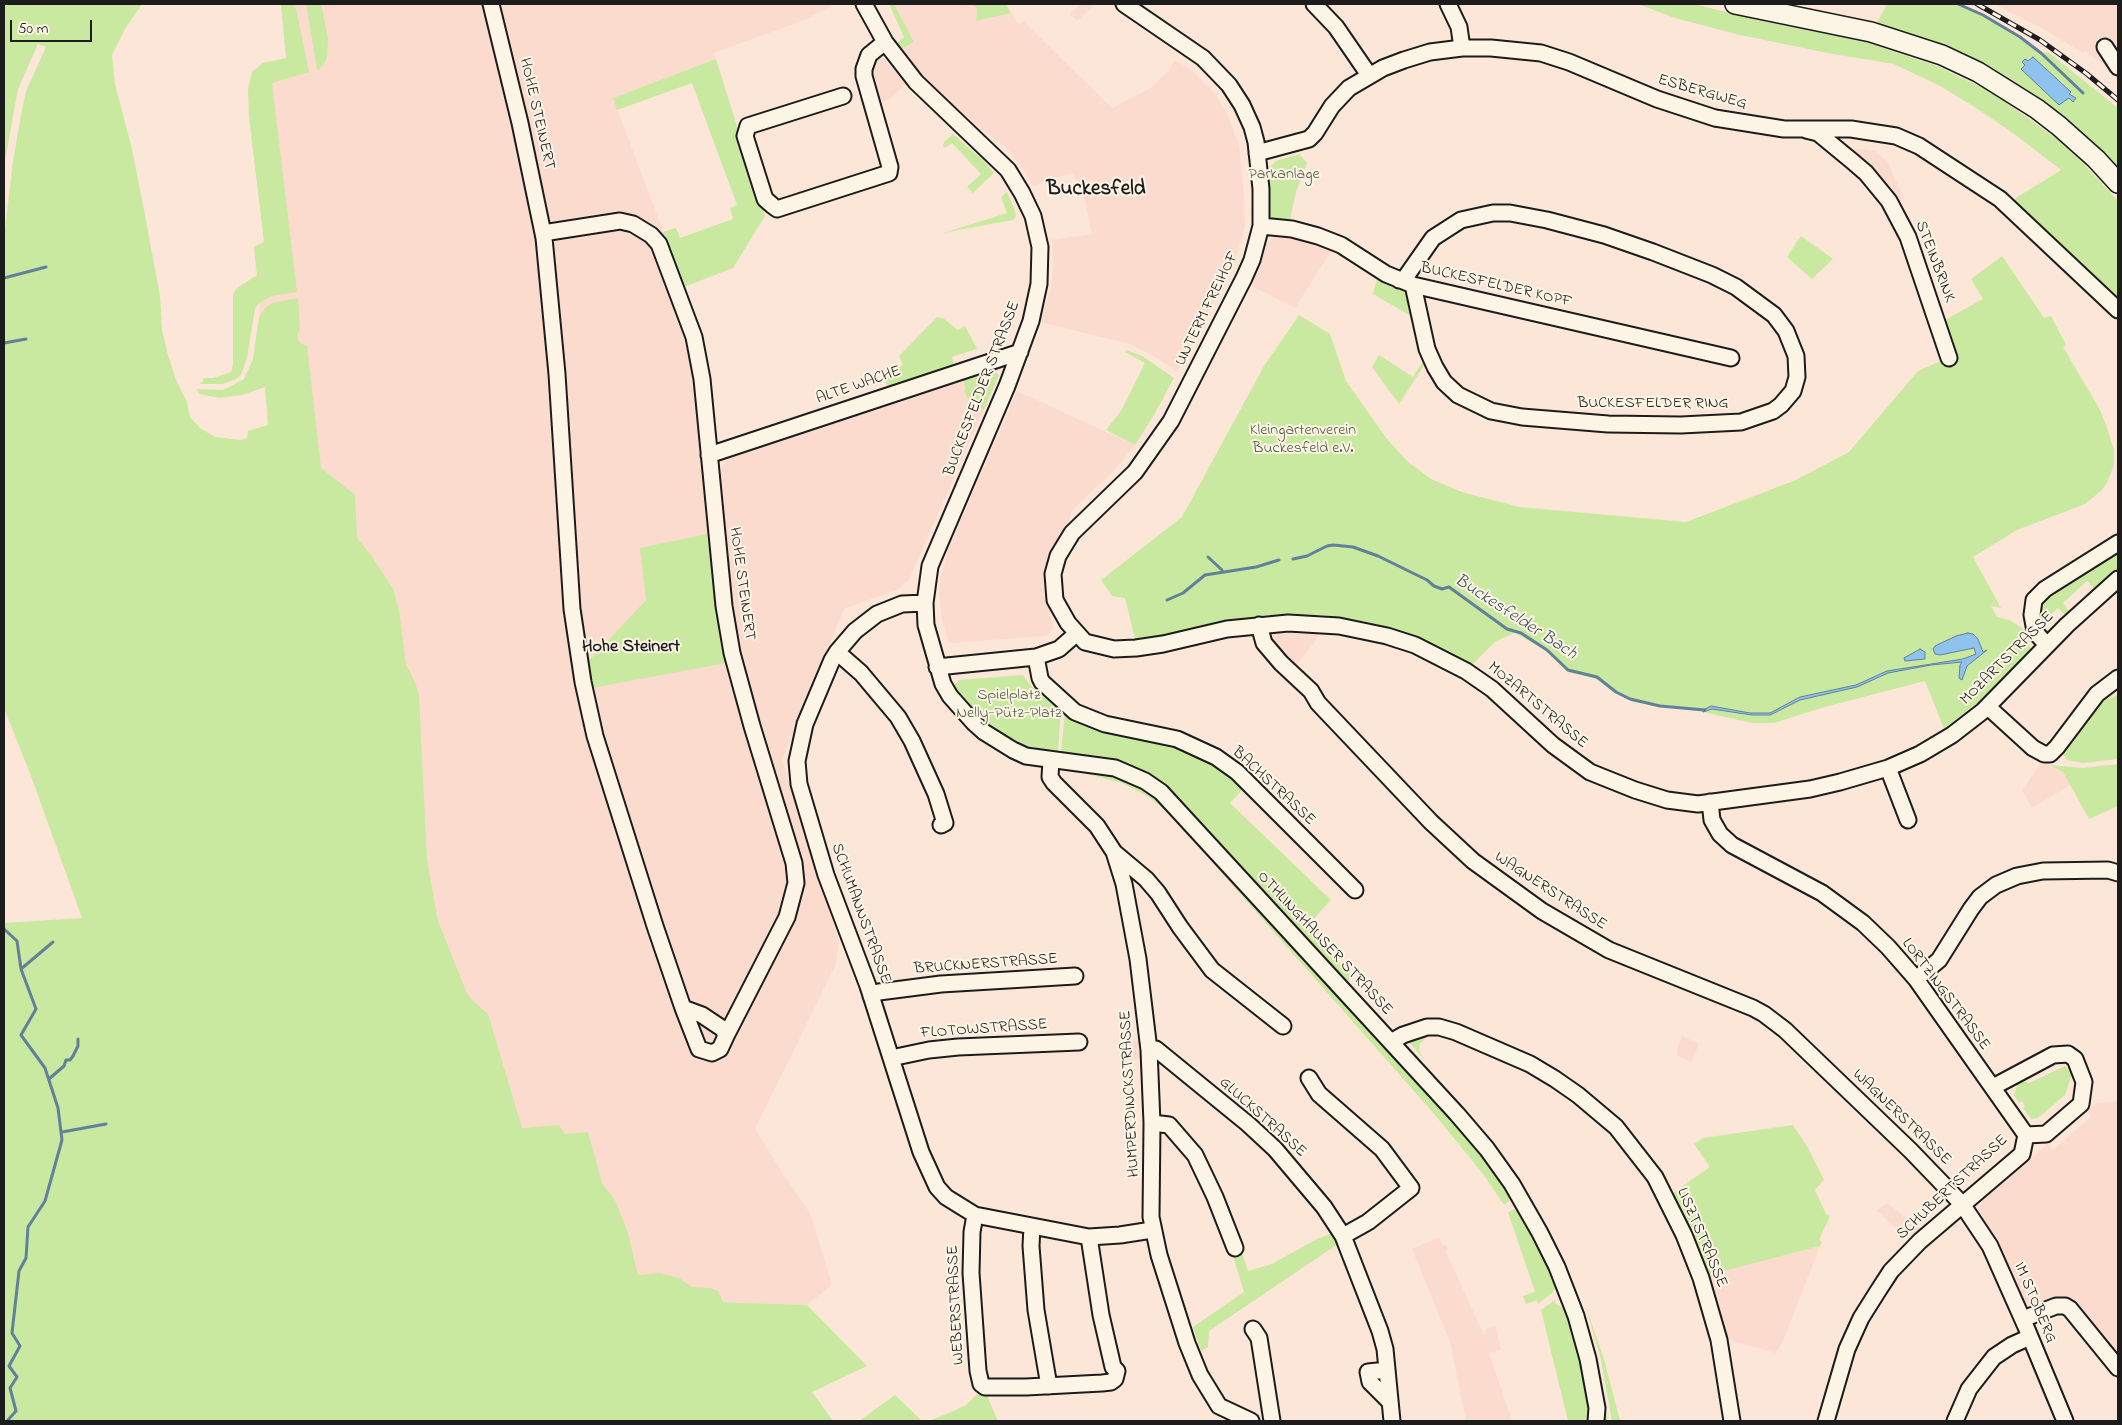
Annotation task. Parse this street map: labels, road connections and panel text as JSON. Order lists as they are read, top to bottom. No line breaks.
{"streets":{"street":["ESBERGWEG","HOHE STEINERT","STEINBRINK","BUCKESFELDER KOPF","UNTERM FREIHOF","ALTE WACHE","BUCKESFELDER STRASSE","BUCKESFELDER RING","MOZARTSTRASSE","BACHSTRASSE","WAGNERSTRASSE","SCHUMANNSTRASSE","OTHLINGHAUSER STRASSE","BRUCKNERSTRASSE","LORTZINGSTRASSE","FLOTOWSTRASSE","HUMPERDINCKSTRASSE","GLUCKSTRASSE","SCHUBERTSTRASSE","LISZTSTRASSE","IM STOBERG","WEBERSTRASSE"]},"crossings":[["ESBERGWEG","STEINBRINK"],["ESBERGWEG","UNTERM FREIHOF"],["HOHE STEINERT","ALTE WACHE"],["BUCKESFELDER KOPF","UNTERM FREIHOF"],["BUCKESFELDER KOPF","BUCKESFELDER RING"],["UNTERM FREIHOF","MOZARTSTRASSE"],["ALTE WACHE","BUCKESFELDER STRASSE"],["BUCKESFELDER STRASSE","SCHUMANNSTRASSE"],["BUCKESFELDER STRASSE","OTHLINGHAUSER STRASSE"],["MOZARTSTRASSE","WAGNERSTRASSE"],["MOZARTSTRASSE","LORTZINGSTRASSE"],["WAGNERSTRASSE","SCHUBERTSTRASSE"],["WAGNERSTRASSE","IM STOBERG"],["SCHUMANNSTRASSE","OTHLINGHAUSER STRASSE"],["SCHUMANNSTRASSE","BRUCKNERSTRASSE"],["SCHUMANNSTRASSE","FLOTOWSTRASSE"],["SCHUMANNSTRASSE","HUMPERDINCKSTRASSE"],["SCHUMANNSTRASSE","WEBERSTRASSE"],["OTHLINGHAUSER STRASSE","HUMPERDINCKSTRASSE"],["OTHLINGHAUSER STRASSE","LISZTSTRASSE"],["LORTZINGSTRASSE","SCHUBERTSTRASSE"],["HUMPERDINCKSTRASSE","GLUCKSTRASSE"],["SCHUBERTSTRASSE","IM STOBERG"]],"districts":["Buckesfeld","Hohe Steinert"],"water":["Buckesfelder Bach"],"parks":["Parkanlage","Kleingartenverein Buckesfeld e.V.","Spielplatz Nelly-Pütz-Platz"],"scale_bar":"50 m"}
